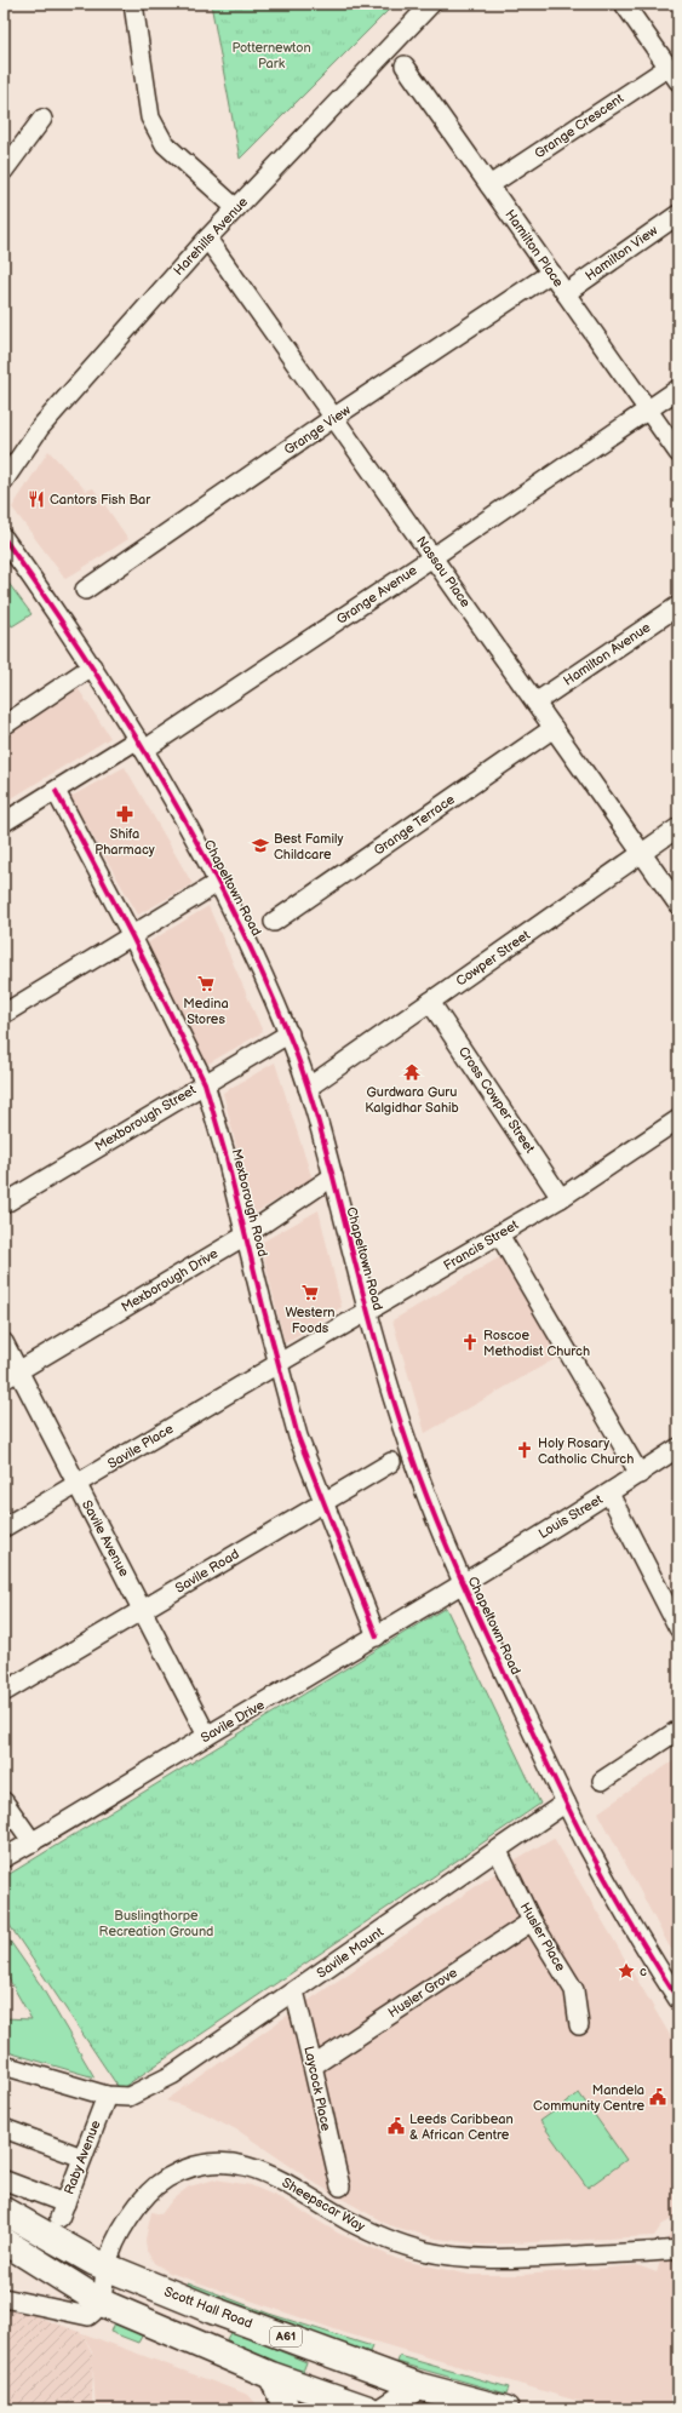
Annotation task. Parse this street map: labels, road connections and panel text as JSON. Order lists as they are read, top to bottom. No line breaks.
{"streets":{"highway":["Scott Hall Road","A61"],"street":["Grange Crescent","Harehills Avenue","Hamilton Place","Hamilton View","Grange View","Nassau Place","Grange Avenue","Hamilton Avenue","Grange Terrace","Chapeltown Road","Cowper Street","Cross Cowper Street","Mexborough Street","Mexborough Road","Francis Street","Mexborough Drive","Savile Place","Louis Street","Savile Avenue","Savile Road","Savile Drive","Husler Place","Savile Mount","Husler Grove","Laycock Place","Raby Avenue","Sheepscar Way"]},"crossings":[["Grange Crescent","Hamilton Place"],["Harehills Avenue","Nassau Place"],["Hamilton Place","Hamilton View"],["Hamilton Place","Grange View"],["Hamilton Place","Grange Avenue"],["Grange View","Nassau Place"],["Nassau Place","Grange Avenue"],["Nassau Place","Hamilton Avenue"],["Nassau Place","Grange Terrace"],["Nassau Place","Cowper Street"],["Grange Avenue","Chapeltown Road"],["Grange Avenue","Mexborough Road"],["Chapeltown Road","Cowper Street"],["Chapeltown Road","Mexborough Street"],["Chapeltown Road","Francis Street"],["Chapeltown Road","Mexborough Drive"],["Chapeltown Road","Louis Street"],["Chapeltown Road","Savile Road"],["Chapeltown Road","Savile Drive"],["Chapeltown Road","Savile Mount"],["Cowper Street","Cross Cowper Street"],["Cross Cowper Street","Francis Street"],["Mexborough Street","Mexborough Road"],["Mexborough Road","Francis Street"],["Mexborough Road","Mexborough Drive"],["Mexborough Road","Savile Place"],["Mexborough Road","Savile Road"],["Mexborough Road","Savile Drive"],["Francis Street","Savile Place"],["Mexborough Drive","Savile Avenue"],["Savile Place","Savile Avenue"],["Louis Street","Savile Drive"],["Savile Avenue","Savile Road"],["Savile Avenue","Savile Drive"],["Husler Place","Savile Mount"],["Husler Place","Husler Grove"],["Savile Mount","Laycock Place"],["Savile Mount","Raby Avenue"],["Husler Grove","Laycock Place"],["Sheepscar Way","Scott Hall Road"]],"parks":["Potternewton Park","Buslingthorpe Recreation Ground"],"places":{"restaurant":["Cantors Fish Bar"],"pharmacy":["Shifa Pharmacy"],"school or university":["Best Family Childcare"],"supermarket":["Medina Stores","Western Foods"],"temple":["Gurdwara Guru Kalgidhar Sahib"],"church":["Roscoe Methodist Church","Holy Rosary Catholic Church"],"place":["c"],"public building":["Mandela Community Centre","Leeds Caribbean & African Centre"]}}
